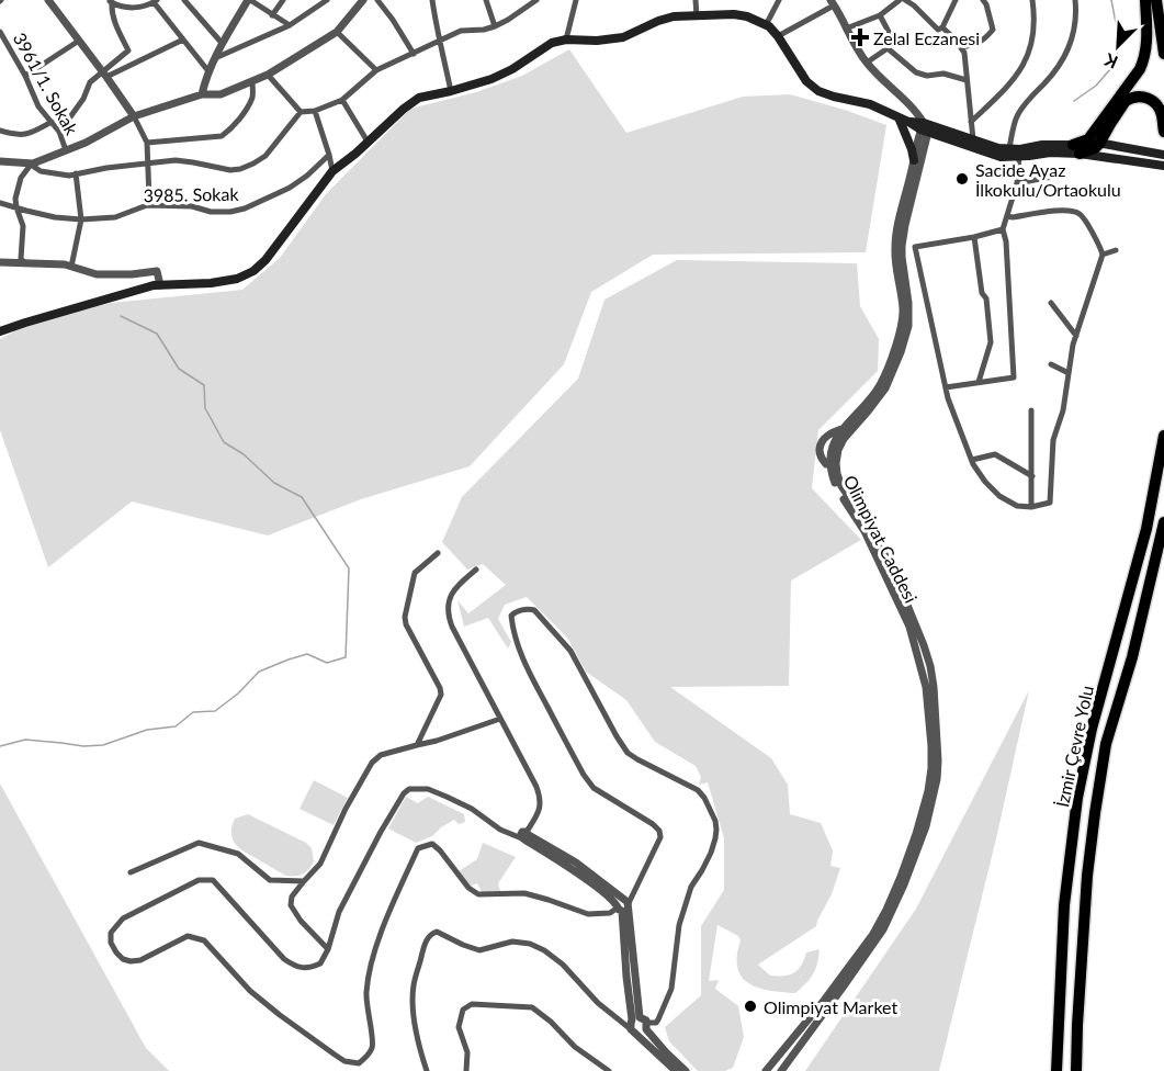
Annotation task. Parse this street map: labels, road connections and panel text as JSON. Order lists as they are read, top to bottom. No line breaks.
{"streets":{"highway":["İzmir Çevre Yolu"],"street":["3961/1. Sokak","3985. Sokak","Olimpiyat Caddesi"]},"places":{"health":["Zelal Eczanesi"],"other":["Sacide Ayaz İlkokulu/Ortaokulu","Olimpiyat Market"]},"north":"bottom left"}
